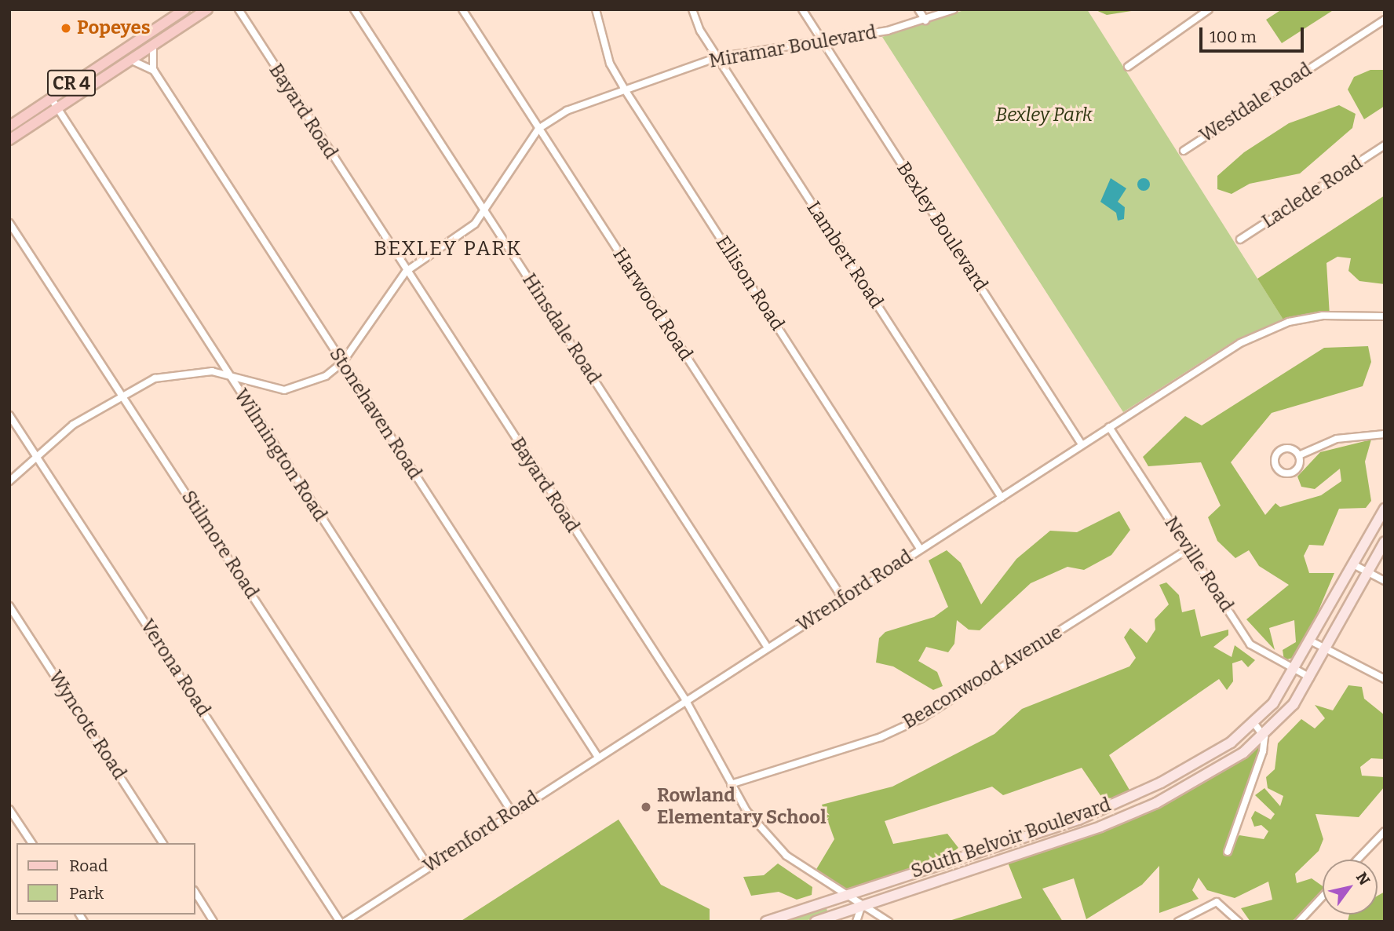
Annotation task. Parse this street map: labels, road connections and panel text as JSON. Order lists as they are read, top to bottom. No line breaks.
{"streets":{"main road":["CR 4"],"street":["Miramar Boulevard","Westdale Road","Bayard Road","Laclede Road","Bexley Boulevard","Lambert Road","Ellison Road","Harwood Road","Hinsdale Road","Stonehaven Road","Wilmington Road","Stilmore Road","Neville Road","Wrenford Road","Verona Road","Beaconwood Avenue","Wyncote Road","South Belvoir Boulevard"]},"crossings":[["Miramar Boulevard","Bexley Boulevard"],["Miramar Boulevard","Lambert Road"],["Miramar Boulevard","Ellison Road"],["Miramar Boulevard","Harwood Road"],["CR 4","Wilmington Road"],["Bayard Road","Wrenford Road"],["Bayard Road","Beaconwood Avenue"],["Bayard Road","South Belvoir Boulevard"],["Bexley Boulevard","Wrenford Road"],["Lambert Road","Wrenford Road"],["Ellison Road","Wrenford Road"],["Harwood Road","Wrenford Road"],["Hinsdale Road","Wrenford Road"],["Stonehaven Road","Wrenford Road"],["Wilmington Road","Wrenford Road"],["Stilmore Road","Wrenford Road"],["Neville Road","Wrenford Road"],["Neville Road","Beaconwood Avenue"],["Neville Road","South Belvoir Boulevard"]],"districts":["BEXLEY PARK"],"parks":["Bexley Park"],"places":["Popeyes","Rowland Elementary School"],"legend":["Road","Park"],"scale_bar":"100 m","north":"top right"}
